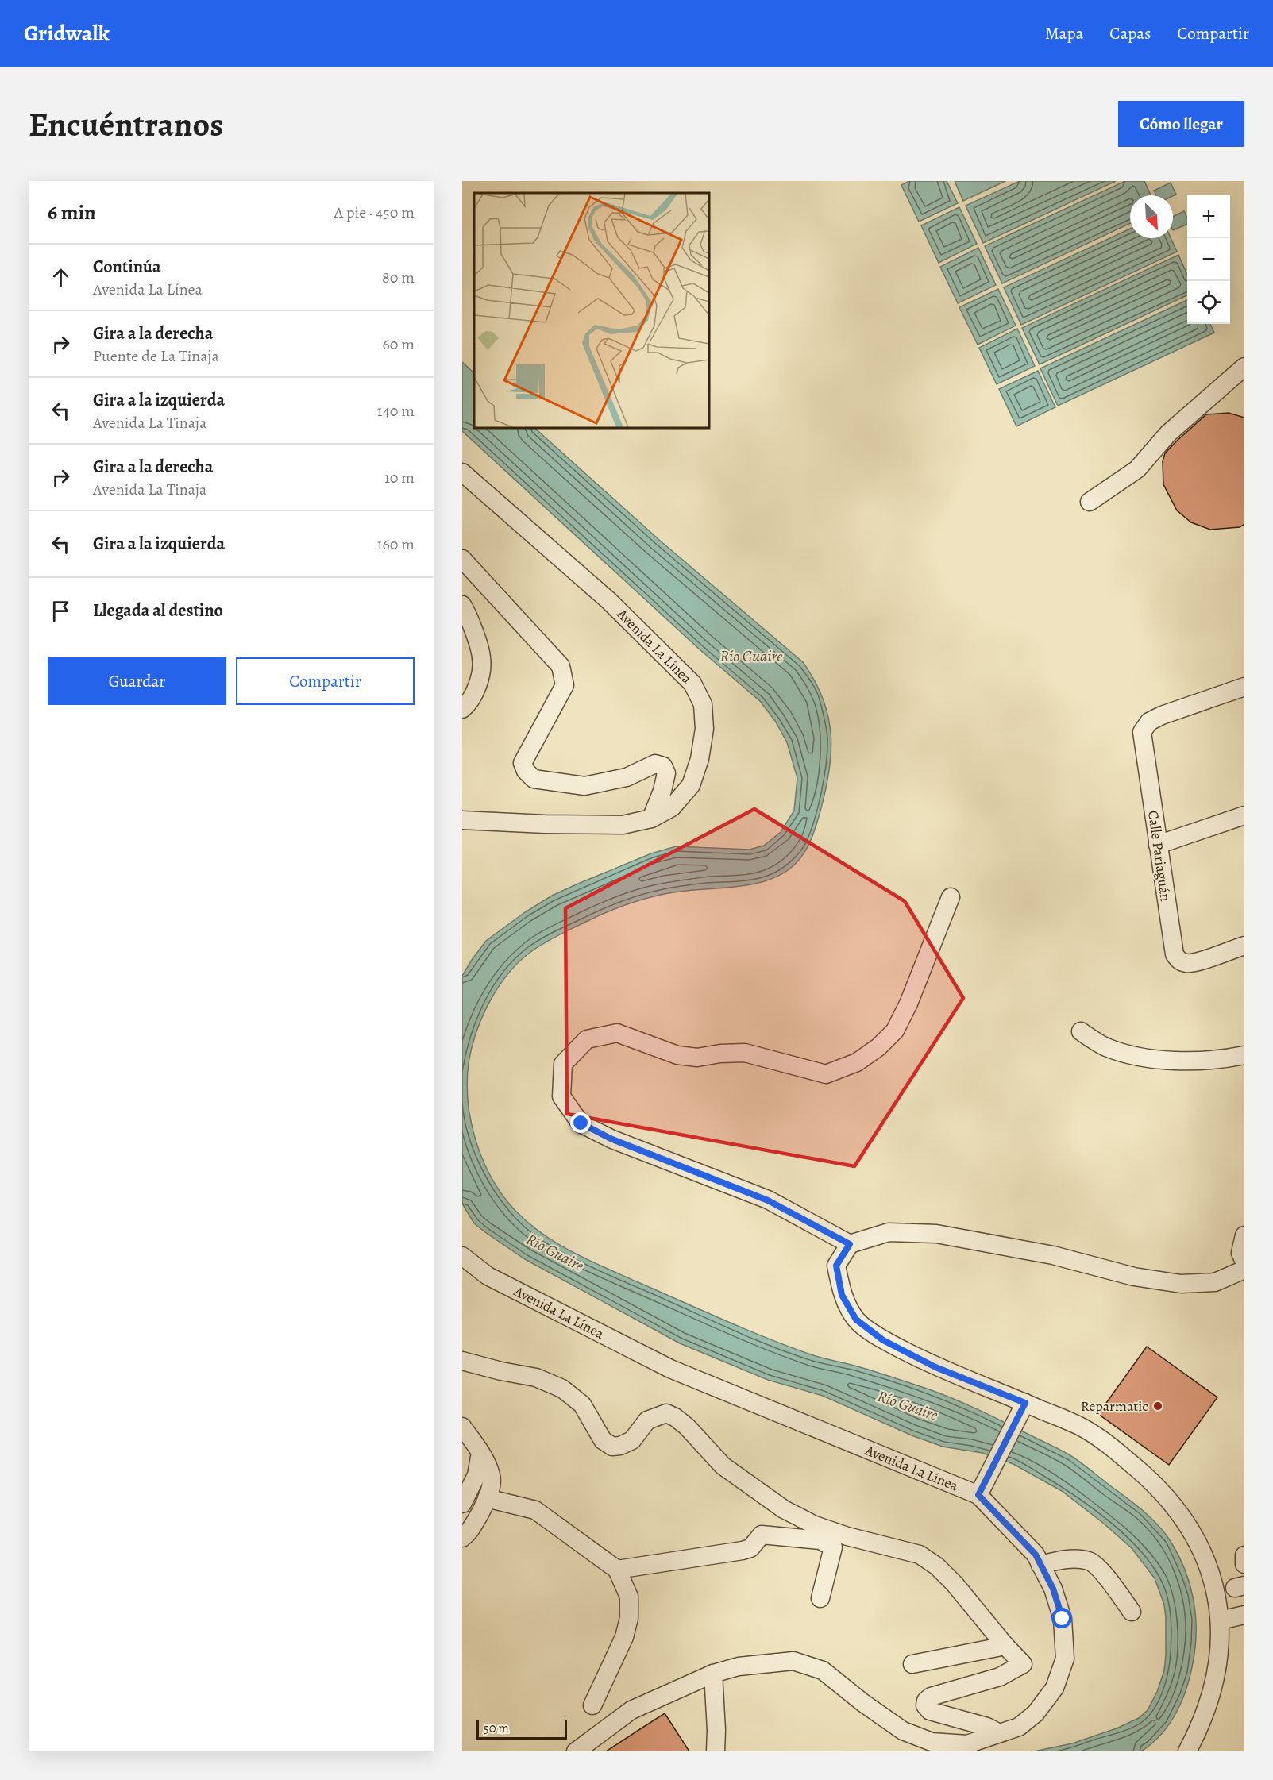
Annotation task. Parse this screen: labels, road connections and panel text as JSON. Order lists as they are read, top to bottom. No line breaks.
{"streets":{"street":["Avenida La Línea","Calle Pariaguán"]},"water":["Río Guaire"],"places":["Reparmatic"],"scale_bar":"50 m","north":"bottom right","page":{"header":"Gridwalk","nav":["Mapa","Capas","Compartir"],"buttons":["Cómo llegar",["Guardar","Compartir"]],"title":"Encuéntranos","heading":["6 min","A pie · 450 m"],"map_buttons":["+","−"],"list":[["Continúa","Avenida La Línea","80 m"],["Gira a la derecha","Puente de La Tinaja","60 m"],["Gira a la izquierda","Avenida La Tinaja","140 m"],["Gira a la derecha","Avenida La Tinaja","10 m"],["Gira a la izquierda","160 m"],"Llegada al destino"],"scale":"50 m"}}
